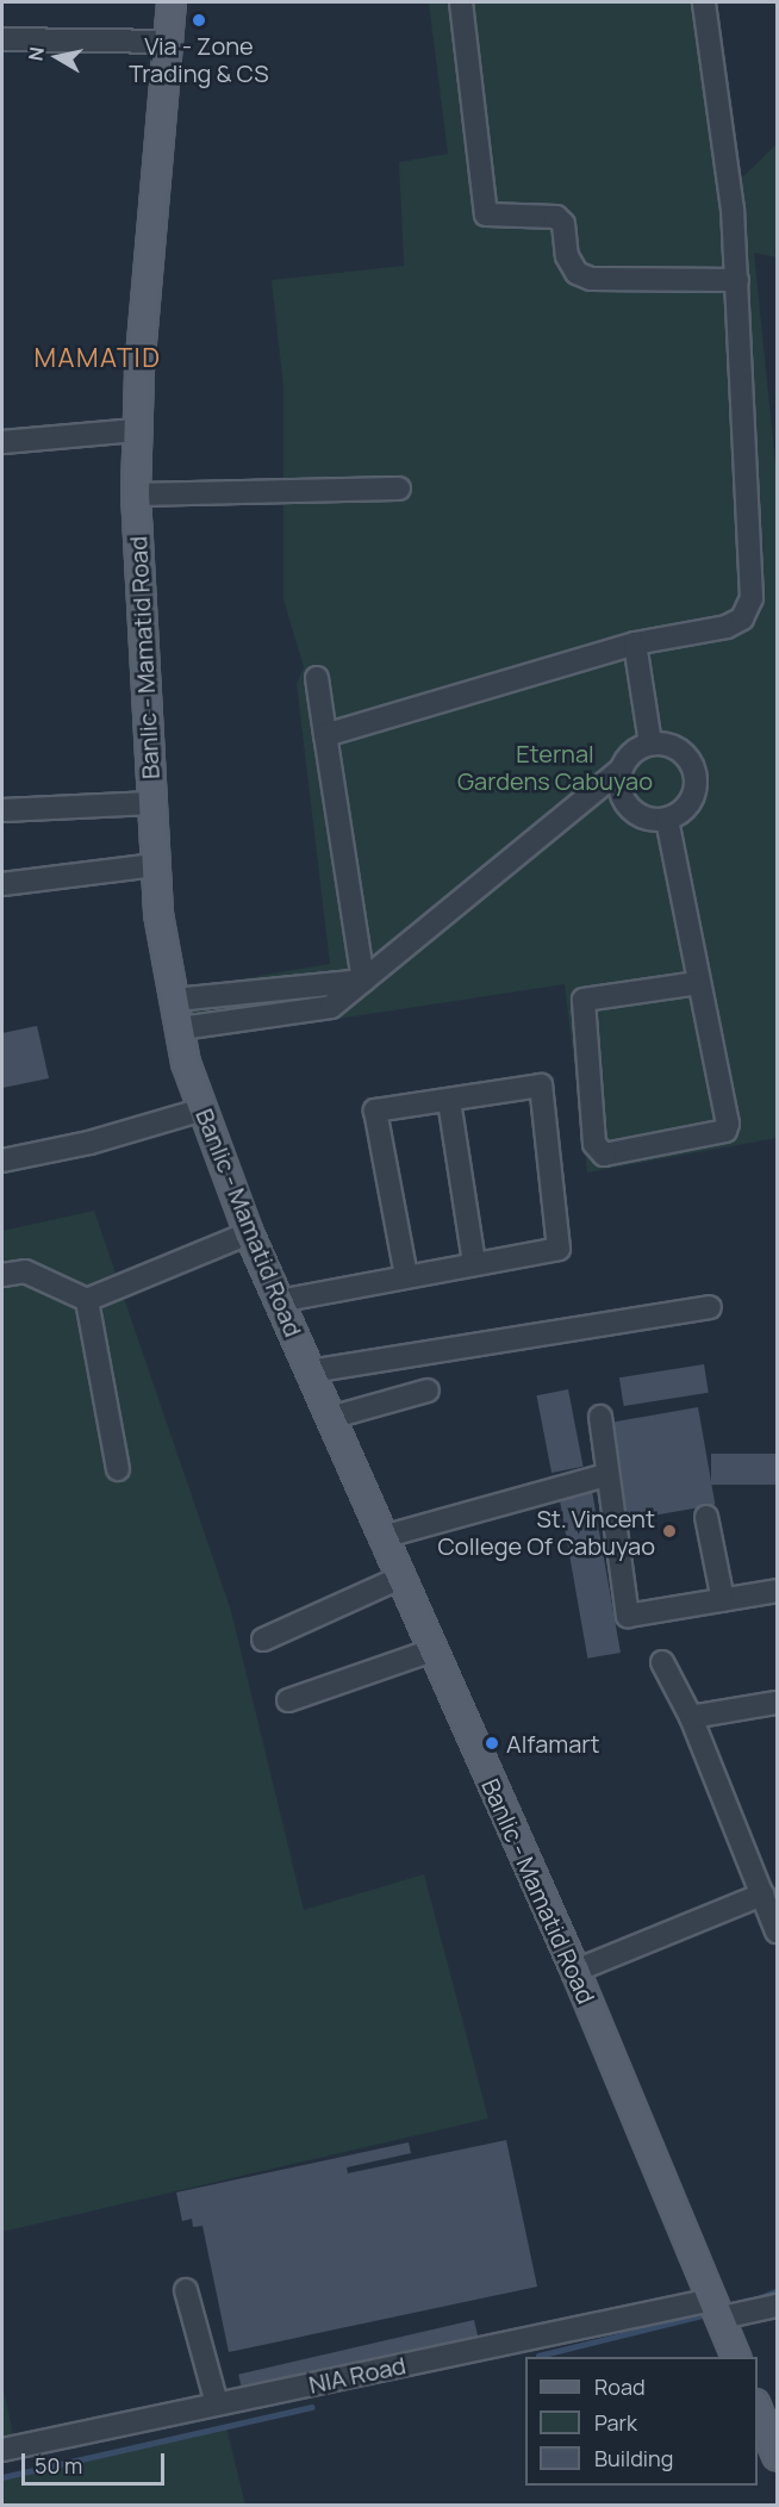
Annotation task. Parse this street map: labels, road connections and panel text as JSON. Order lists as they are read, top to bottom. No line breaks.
{"streets":{"main road":["Banlic - Mamatid Road"],"street":["NIA Road"]},"crossings":[["Banlic - Mamatid Road","NIA Road"]],"districts":["MAMATID"],"parks":["Eternal Gardens Cabuyao"],"places":["Via - Zone Trading & CS","St. Vincent College Of Cabuyao","Alfamart"],"legend":["Road","Park","Building"],"scale_bar":"50 m","north":"left"}
